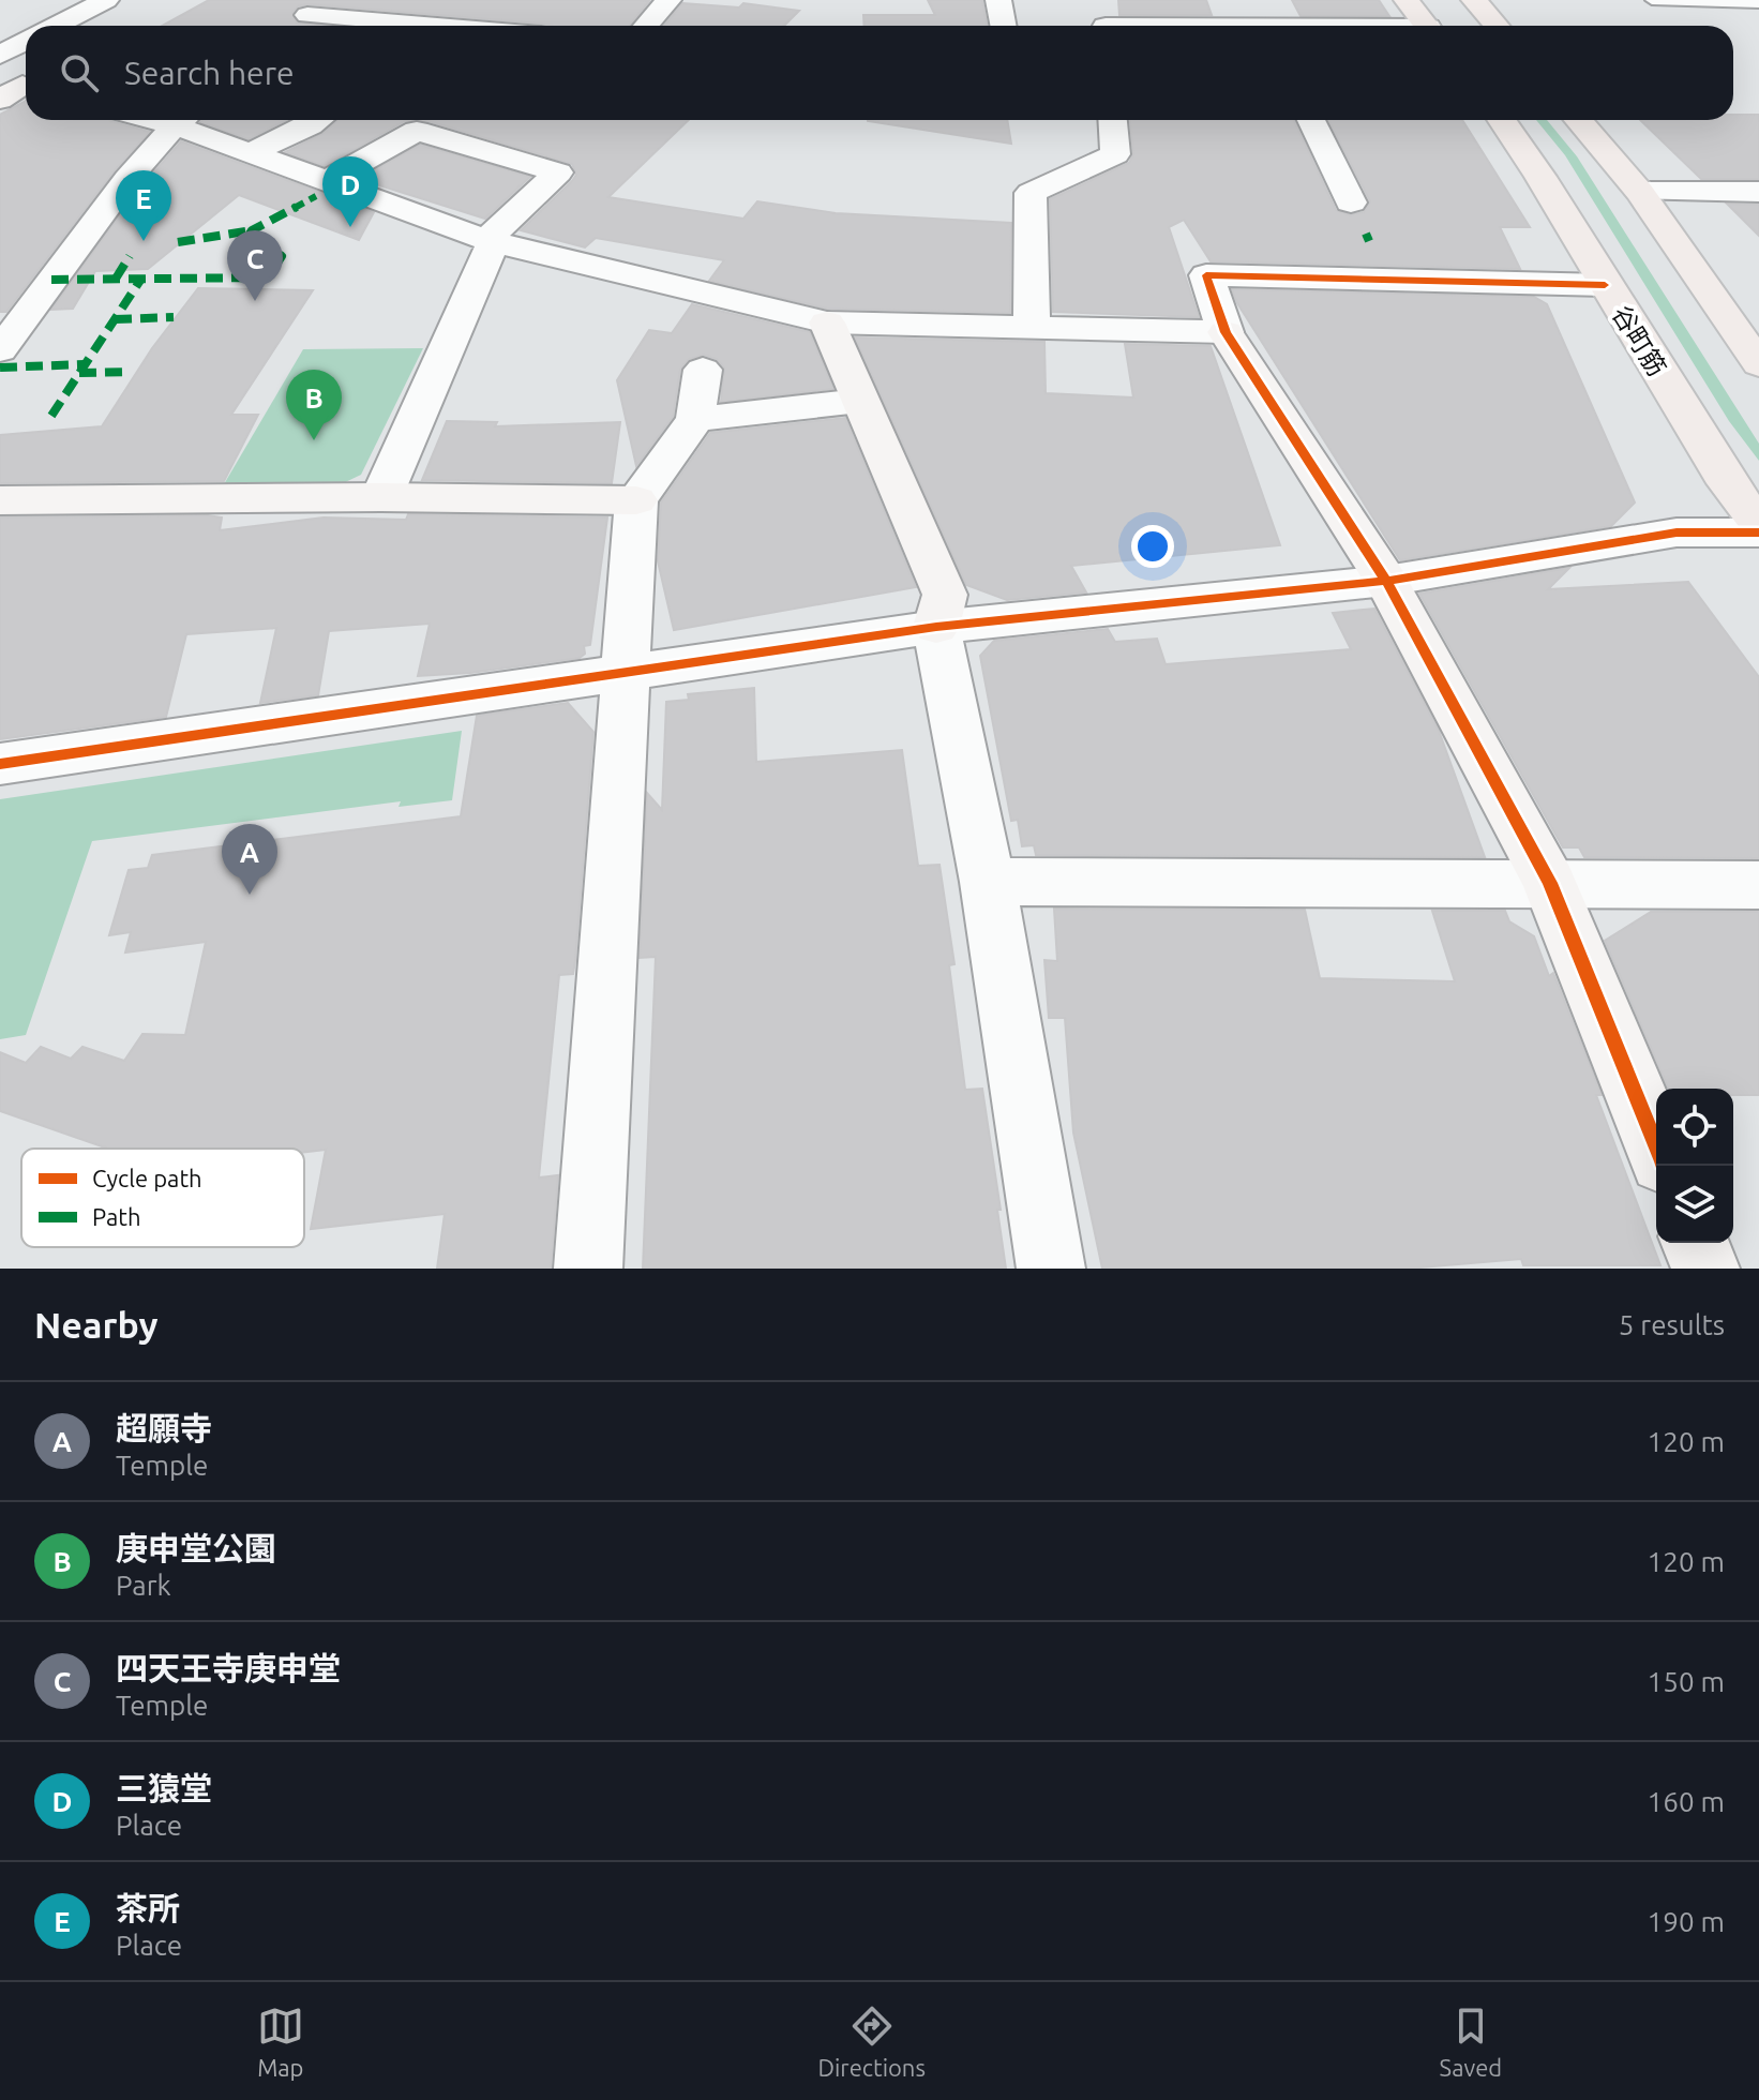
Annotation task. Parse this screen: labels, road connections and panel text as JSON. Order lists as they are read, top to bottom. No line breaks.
{"streets":{"main road":["谷町筋"]},"legend":["Cycle path","Path"],"page":{"search":"Search here","pins":["D","E","C","B","A"],"heading":["Nearby","5 results"],"list":[{"mark":"A","name":"超願寺","note":"Temple","value":"120 m"},{"mark":"B","name":"庚申堂公園","note":"Park","value":"120 m"},{"mark":"C","name":"四天王寺庚申堂","note":"Temple","value":"150 m"},{"mark":"D","name":"三猿堂","note":"Place","value":"160 m"},{"mark":"E","name":"茶所","note":"Place","value":"190 m"}],"nav":["Map","Directions","Saved"]}}
